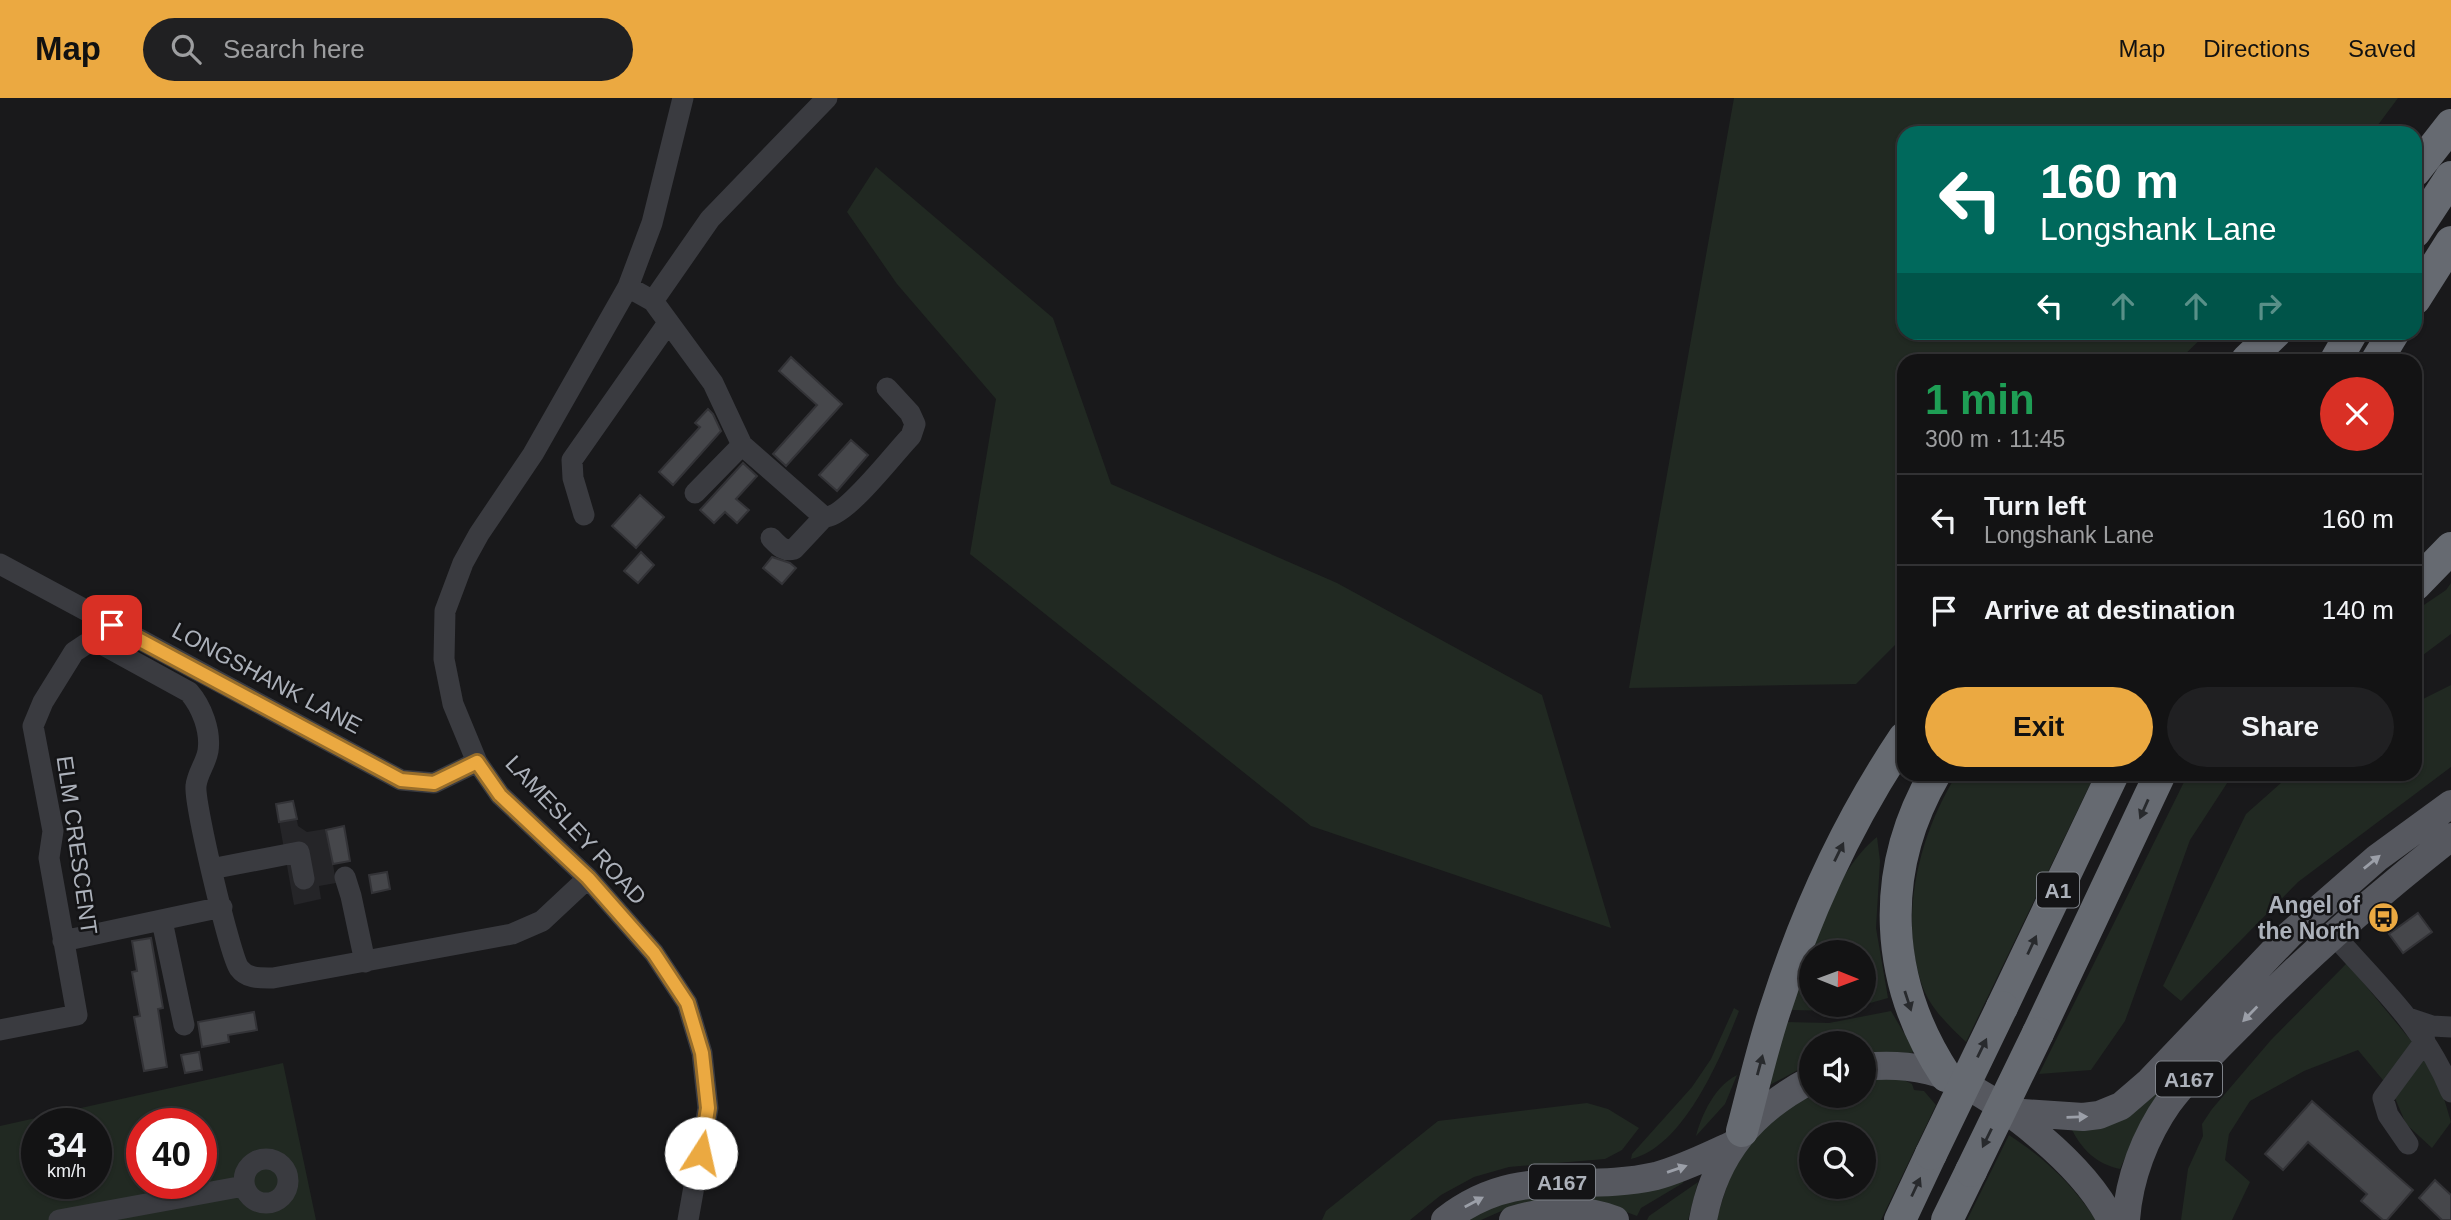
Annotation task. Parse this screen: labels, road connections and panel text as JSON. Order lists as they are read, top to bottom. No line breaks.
{"streets":{"highway":["A1"],"main road":["A167"],"street":["LONGSHANK LANE","LAMESLEY ROAD","ELM CRESCENT"]},"crossings":[["LONGSHANK LANE","LAMESLEY ROAD"],["LAMESLEY ROAD","ELM CRESCENT"]],"places":{"bus stop":["Angel of the North"]},"north":"right","page":{"header":"Map","search":"Search here","nav":["Map","Directions","Saved"],"turn":["160 m","Longshank Lane"],"heading":["1 min","300 m · 11:45"],"list":[{"name":"Turn left","note":"Longshank Lane","value":"160 m"},{"name":"Arrive at destination","value":"140 m"}],"buttons":["Exit","Share"],"speed":"34 km/h","limit":"40"}}
